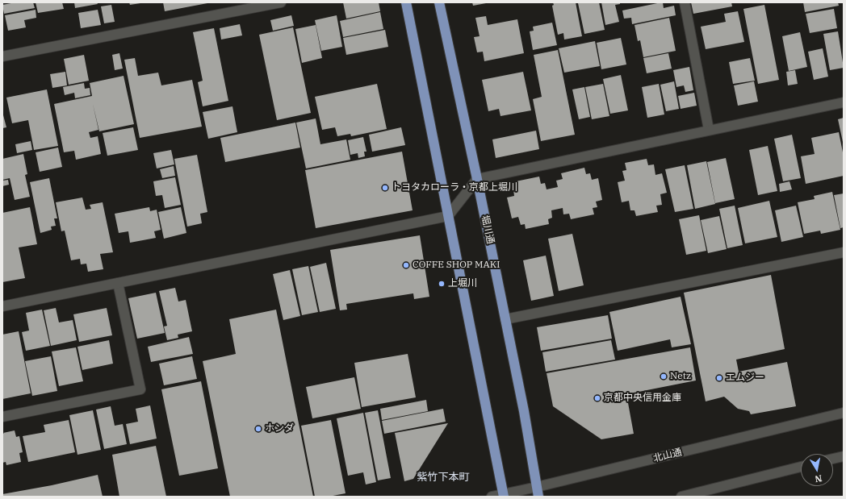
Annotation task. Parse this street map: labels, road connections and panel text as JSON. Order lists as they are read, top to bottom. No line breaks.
{"streets":{"main road":["堀川通"],"street":["北山通"]},"crossings":[["堀川通","北山通"]],"districts":["紫竹下本町"],"places":["トヨタカローラ・京都上堀川","COFFE SHOP MAKI","上堀川","Netz","エムジー","京都中央信用金庫","ホンダ"],"north":"bottom"}
